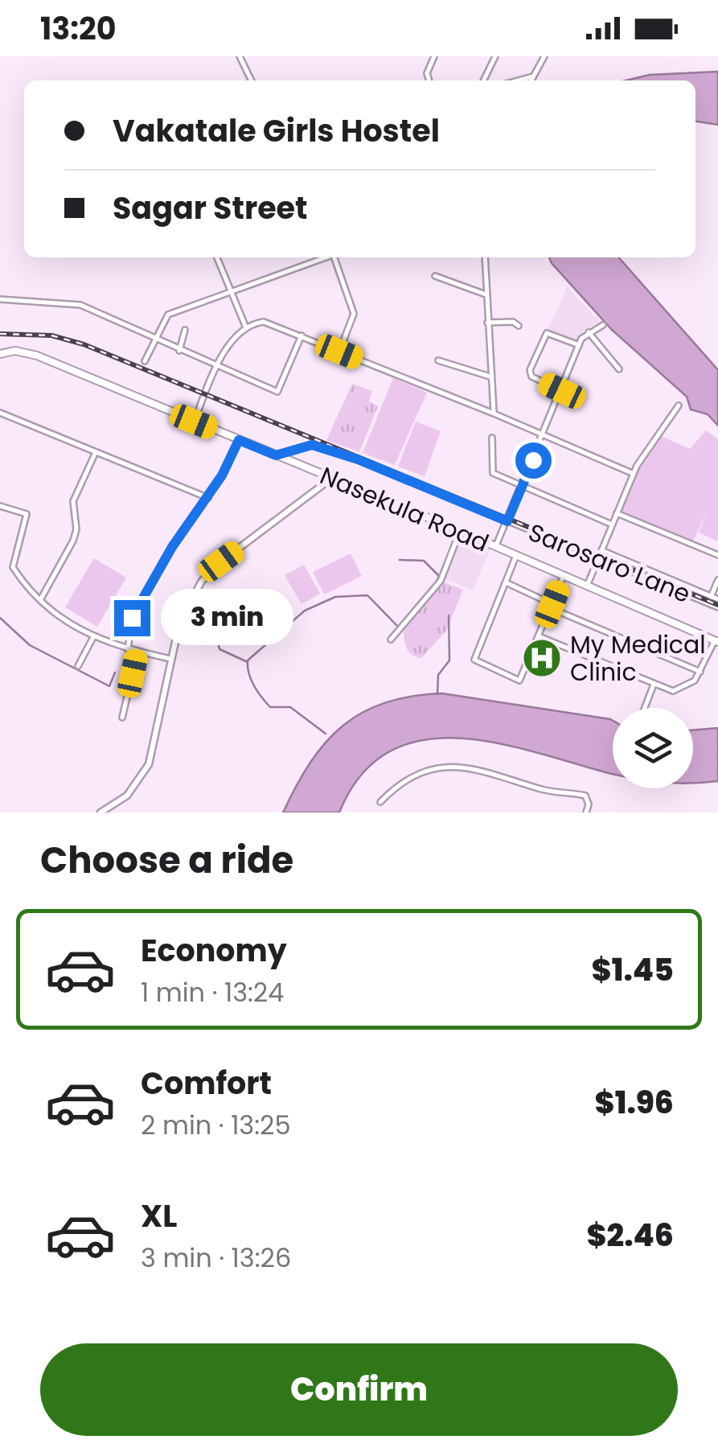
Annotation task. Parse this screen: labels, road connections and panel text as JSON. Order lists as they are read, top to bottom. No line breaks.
{"streets":{"main road":["Nasekula Road"],"street":["Sarosaro Lane"]},"crossings":[["Nasekula Road","Sarosaro Lane"]],"places":{"hospital":["My Medical Clinic"]},"page":{"status":"13:20","banner":["Vakatale Girls Hostel","Sagar Street"],"bubble":"3 min","heading":"Choose a ride","list":[{"name":"Economy","note":"1 min · 13:24","value":"$1.45"},{"name":"Comfort","note":"2 min · 13:25","value":"$1.96"},{"name":"XL","note":"3 min · 13:26","value":"$2.46"}],"buttons":"Confirm"}}
